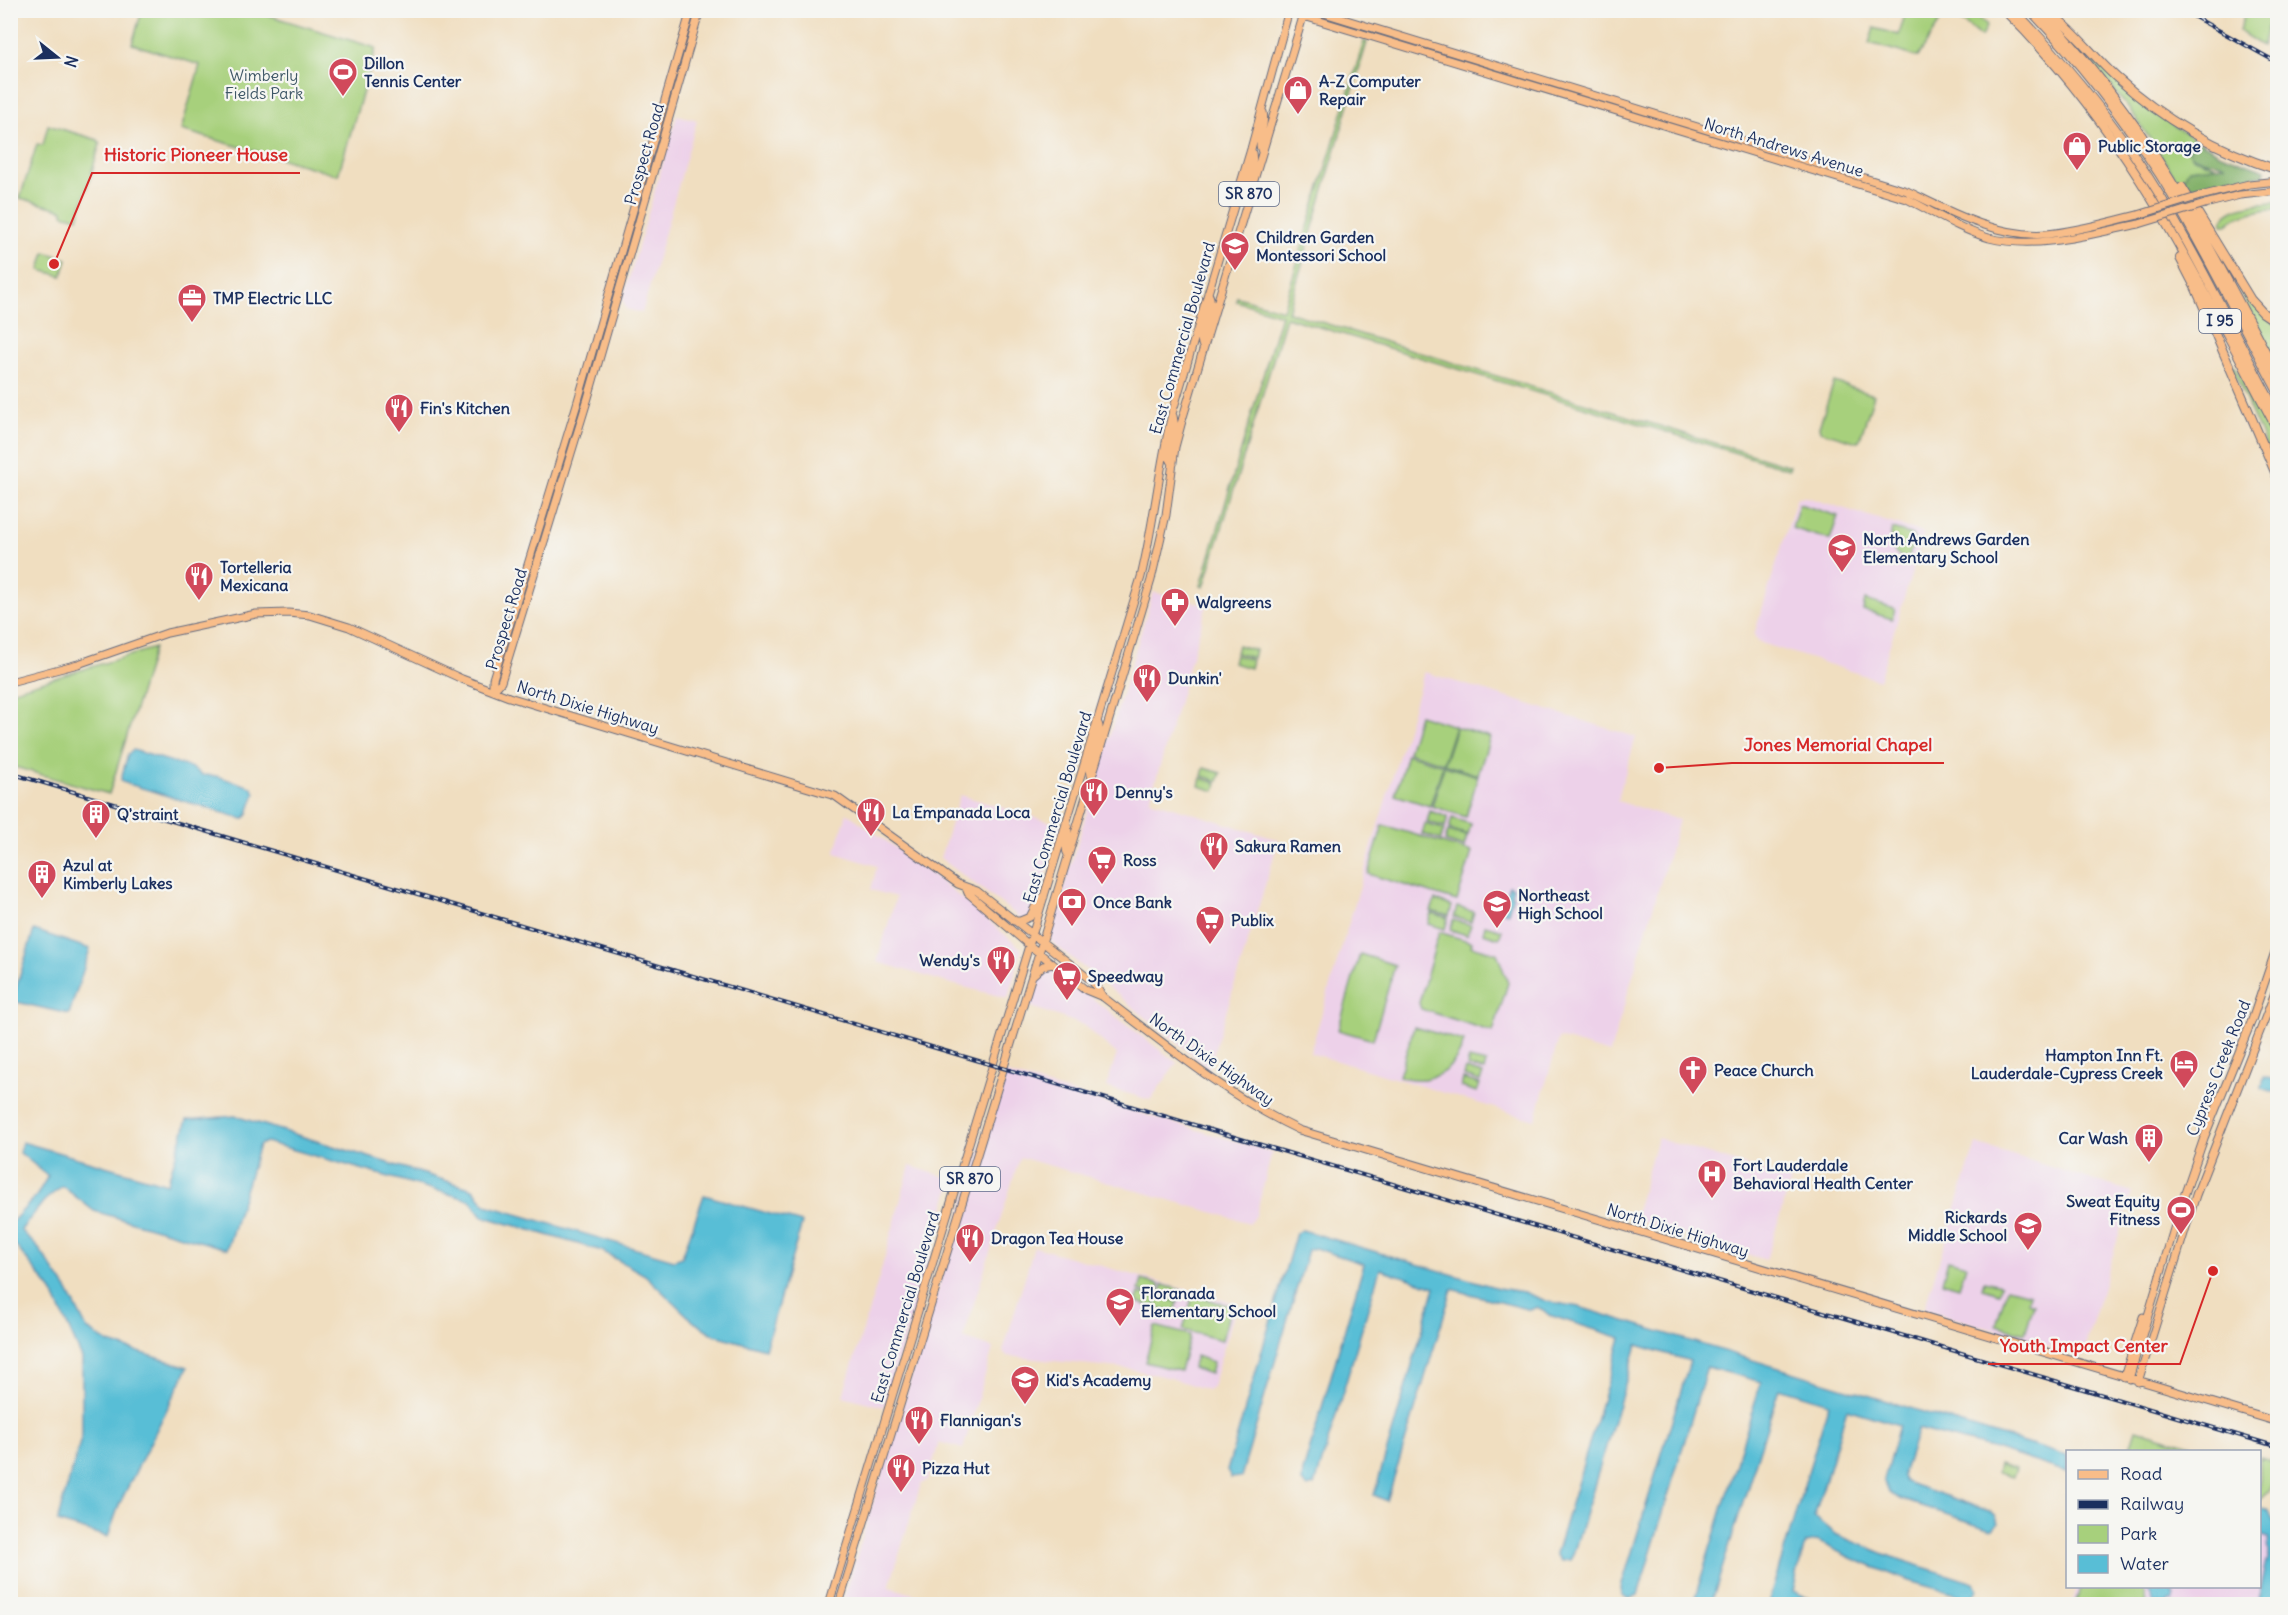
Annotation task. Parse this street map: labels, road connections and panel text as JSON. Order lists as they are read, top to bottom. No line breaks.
{"streets":{"highway":["I 95"],"main road":["North Andrews Avenue","Prospect Road","SR 870","East Commercial Boulevard","North Dixie Highway","Cypress Creek Road"]},"crossings":[["North Andrews Avenue","East Commercial Boulevard"],["Prospect Road","North Dixie Highway"],["East Commercial Boulevard","North Dixie Highway"],["North Dixie Highway","Cypress Creek Road"]],"parks":["Wimberly Fields Park"],"places":{"sports":["Dillon Tennis Center","Sweat Equity Fitness"],"shop":["A-Z Computer Repair","Public Storage"],"other":["Historic Pioneer House","Jones Memorial Chapel","Youth Impact Center"],"school or university":["Children Garden Montessori School","North Andrews Garden Elementary School","Northeast High School","Rickards Middle School","Floranada Elementary School","Kid's Academy"],"office":["TMP Electric LLC"],"restaurant":["Fin's Kitchen","Tortelleria Mexicana","Dunkin'","Denny's","La Empanada Loca","Sakura Ramen","Wendy's","Dragon Tea House","Flannigan's","Pizza Hut"],"pharmacy":["Walgreens"],"building":["Q'straint","Azul at Kimberly Lakes","Car Wash"],"supermarket":["Ross","Publix","Speedway"],"bank":["Once Bank"],"hotel":["Hampton Inn Ft. Lauderdale-Cypress Creek"],"church":["Peace Church"],"hospital":["Fort Lauderdale Behavioral Health Center"]},"legend":["Road","Railway","Park","Water"],"north":"right"}
